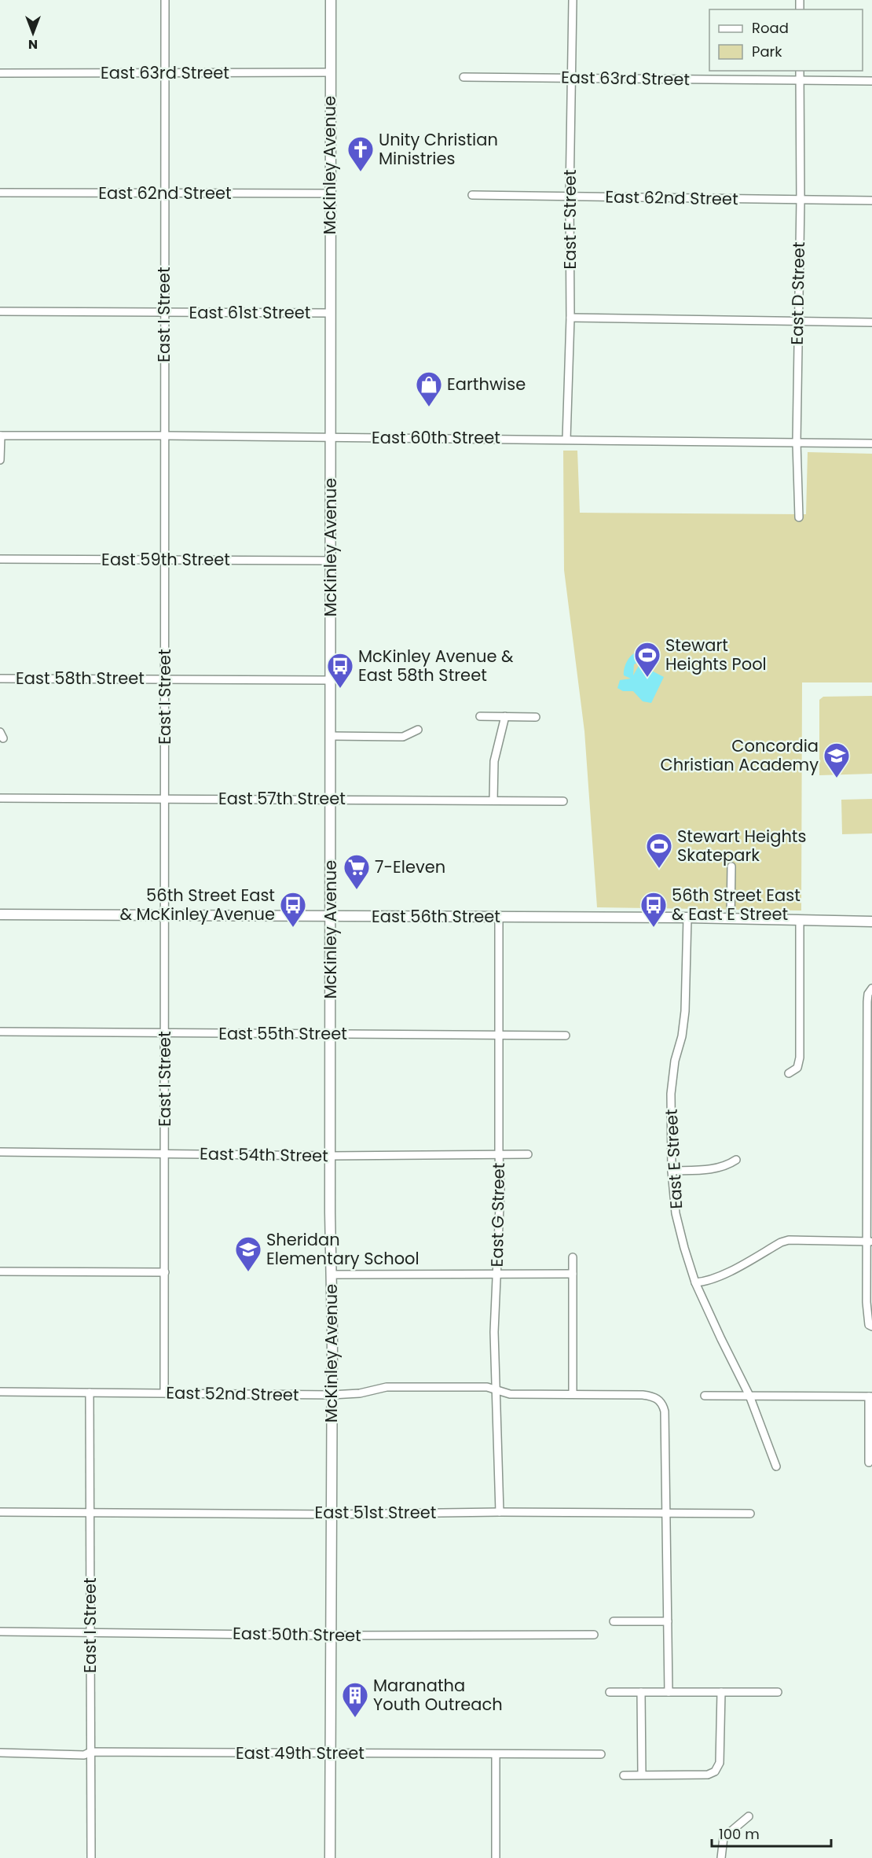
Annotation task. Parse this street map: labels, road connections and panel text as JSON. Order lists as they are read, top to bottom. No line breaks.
{"streets":{"main road":["McKinley Avenue","East 56th Street"],"street":["East 63rd Street","East 62nd Street","East F Street","East D Street","East 61st Street","East I Street","East 60th Street","East 59th Street","East 58th Street","East 57th Street","East 55th Street","East 54th Street","East E Street","East G Street","East 52nd Street","East 51st Street","East 50th Street","East 49th Street"]},"crossings":[["East 63rd Street","McKinley Avenue"],["East 63rd Street","East F Street"],["East 63rd Street","East D Street"],["East 63rd Street","East I Street"],["McKinley Avenue","East 62nd Street"],["McKinley Avenue","East 61st Street"],["McKinley Avenue","East 60th Street"],["McKinley Avenue","East 59th Street"],["McKinley Avenue","East 58th Street"],["McKinley Avenue","East 57th Street"],["McKinley Avenue","East 56th Street"],["McKinley Avenue","East 55th Street"],["McKinley Avenue","East 54th Street"],["McKinley Avenue","East 52nd Street"],["McKinley Avenue","East 51st Street"],["McKinley Avenue","East 50th Street"],["McKinley Avenue","East 49th Street"],["East 62nd Street","East F Street"],["East 62nd Street","East D Street"],["East 62nd Street","East I Street"],["East F Street","East 60th Street"],["East D Street","East 60th Street"],["East 61st Street","East I Street"],["East I Street","East 60th Street"],["East I Street","East 59th Street"],["East I Street","East 58th Street"],["East I Street","East 57th Street"],["East I Street","East 56th Street"],["East I Street","East 55th Street"],["East I Street","East 54th Street"],["East I Street","East 52nd Street"],["East I Street","East 51st Street"],["East I Street","East 50th Street"],["East I Street","East 49th Street"],["East 56th Street","East E Street"],["East 56th Street","East G Street"],["East 55th Street","East G Street"],["East 54th Street","East G Street"],["East G Street","East 52nd Street"],["East G Street","East 51st Street"],["East 52nd Street","East 51st Street"]],"places":{"church":["Unity Christian Ministries"],"shop":["Earthwise"],"sports":["Stewart Heights Pool","Stewart Heights Skatepark"],"bus stop":["McKinley Avenue & East 58th Street","56th Street East & McKinley Avenue","56th Street East & East E Street"],"school or university":["Concordia Christian Academy","Sheridan Elementary School"],"supermarket":["7-Eleven"],"building":["Maranatha Youth Outreach"]},"legend":["Road","Park"],"scale_bar":"100 m","north":"bottom"}
